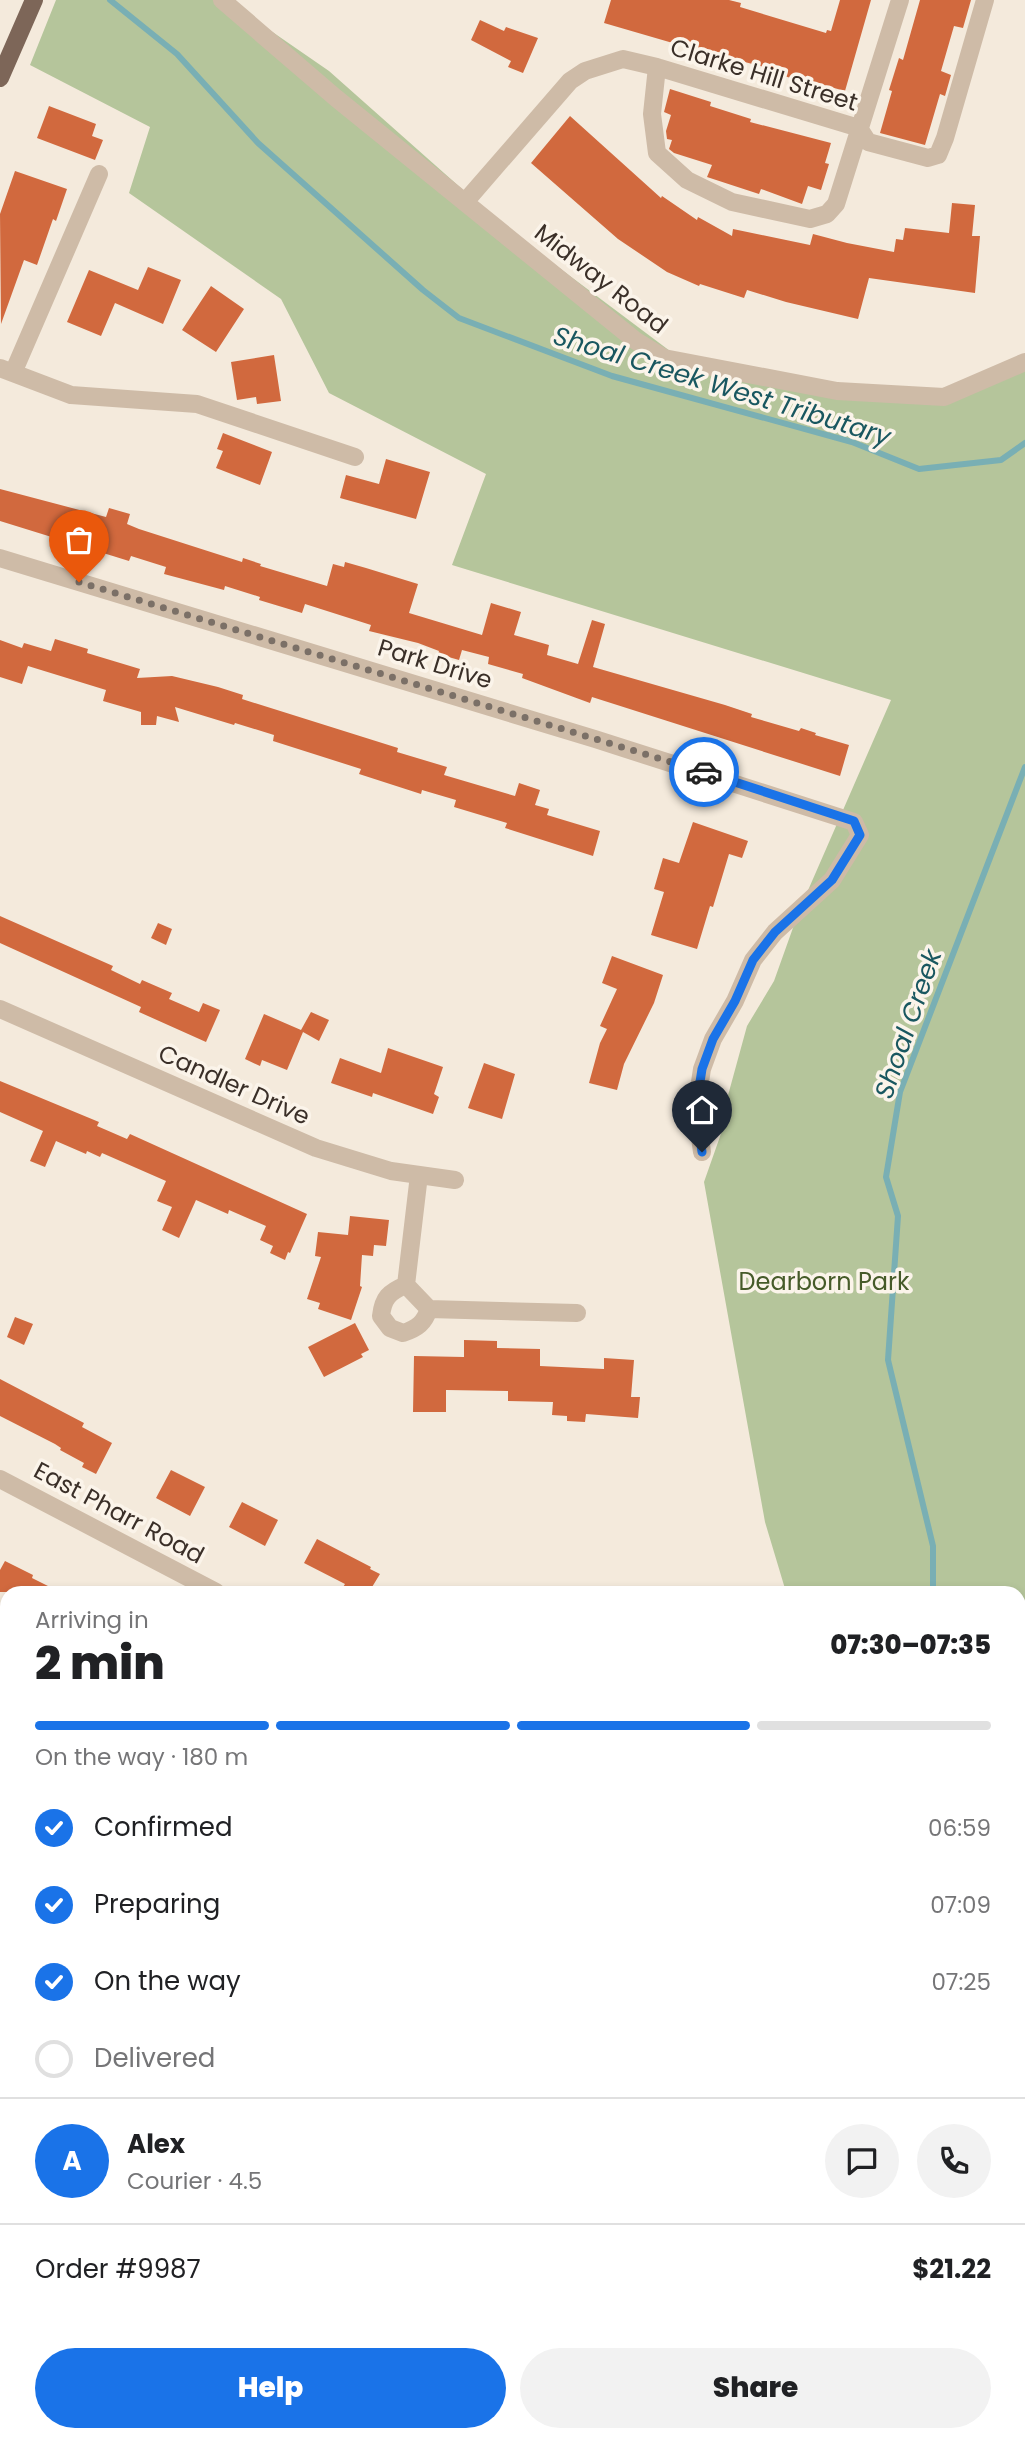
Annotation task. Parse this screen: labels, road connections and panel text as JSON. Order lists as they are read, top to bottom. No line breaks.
{"streets":{"street":["Clarke Hill Street","Midway Road","Park Drive","Candler Drive","East Pharr Road"]},"crossings":[["Clarke Hill Street","Midway Road"]],"water":["Shoal Creek West Tributary","Shoal Creek"],"parks":["Dearborn Park"],"page":{"heading":["2 min","Arriving in","07:30–07:35"],"panel":["Alex","Courier · 4.5","Order #9987","$21.22"],"bar":"On the way · 180 m","list":[["Confirmed","06:59"],["Preparing","07:09"],["On the way","07:25"],"Delivered"],"round":"A","buttons":["Help","Share"]}}
